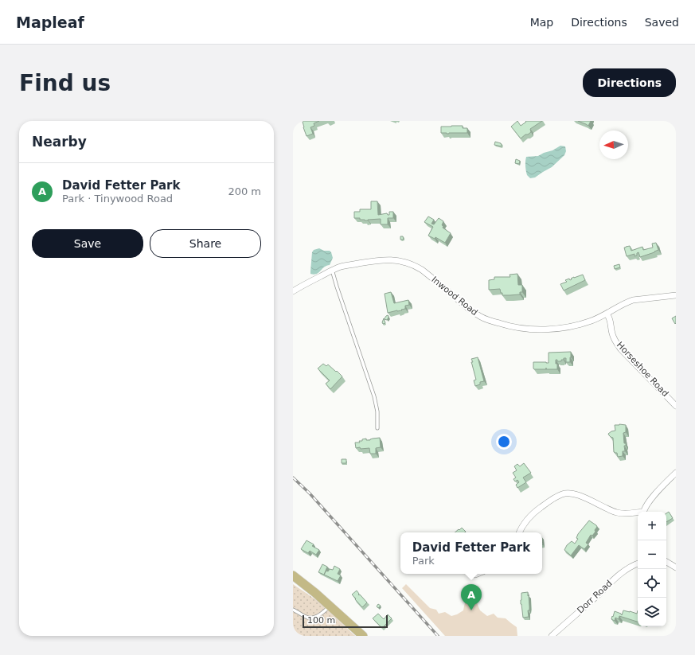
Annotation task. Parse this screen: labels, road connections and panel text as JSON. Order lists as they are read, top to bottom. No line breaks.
{"streets":{"street":["Inwood Road","Horseshoe Road","Dorr Road"]},"crossings":[["Inwood Road","Horseshoe Road"]],"scale_bar":"100 m","north":"left","page":{"header":"Mapleaf","nav":["Map","Directions","Saved"],"buttons":["Directions",["Save","Share"]],"title":"Find us","heading":"Nearby","list":[{"mark":"A","name":"David Fetter Park","note":"Park · Tinywood Road","value":"200 m"}],"map_buttons":["+","−"],"popup":["David Fetter Park","Park"],"pins":"A","scale":"100 m"}}
